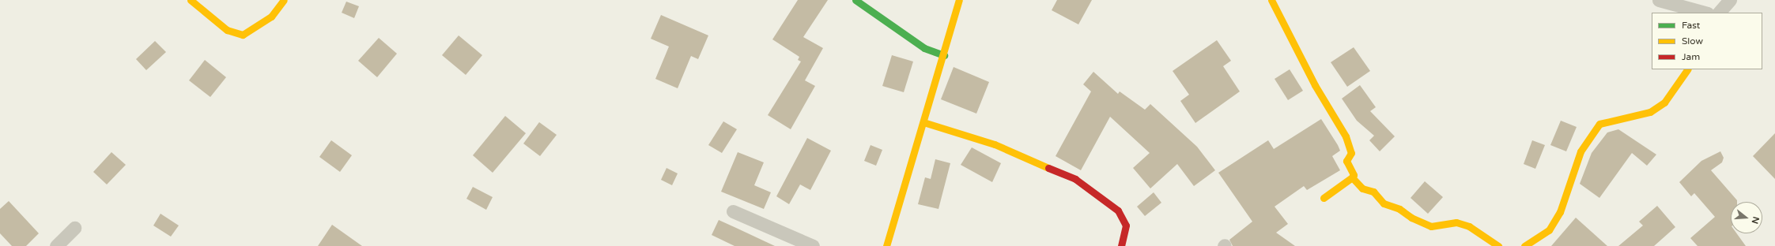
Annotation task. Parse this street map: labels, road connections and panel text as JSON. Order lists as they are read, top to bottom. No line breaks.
{"legend":["Fast","Slow","Jam"],"north":"right"}
